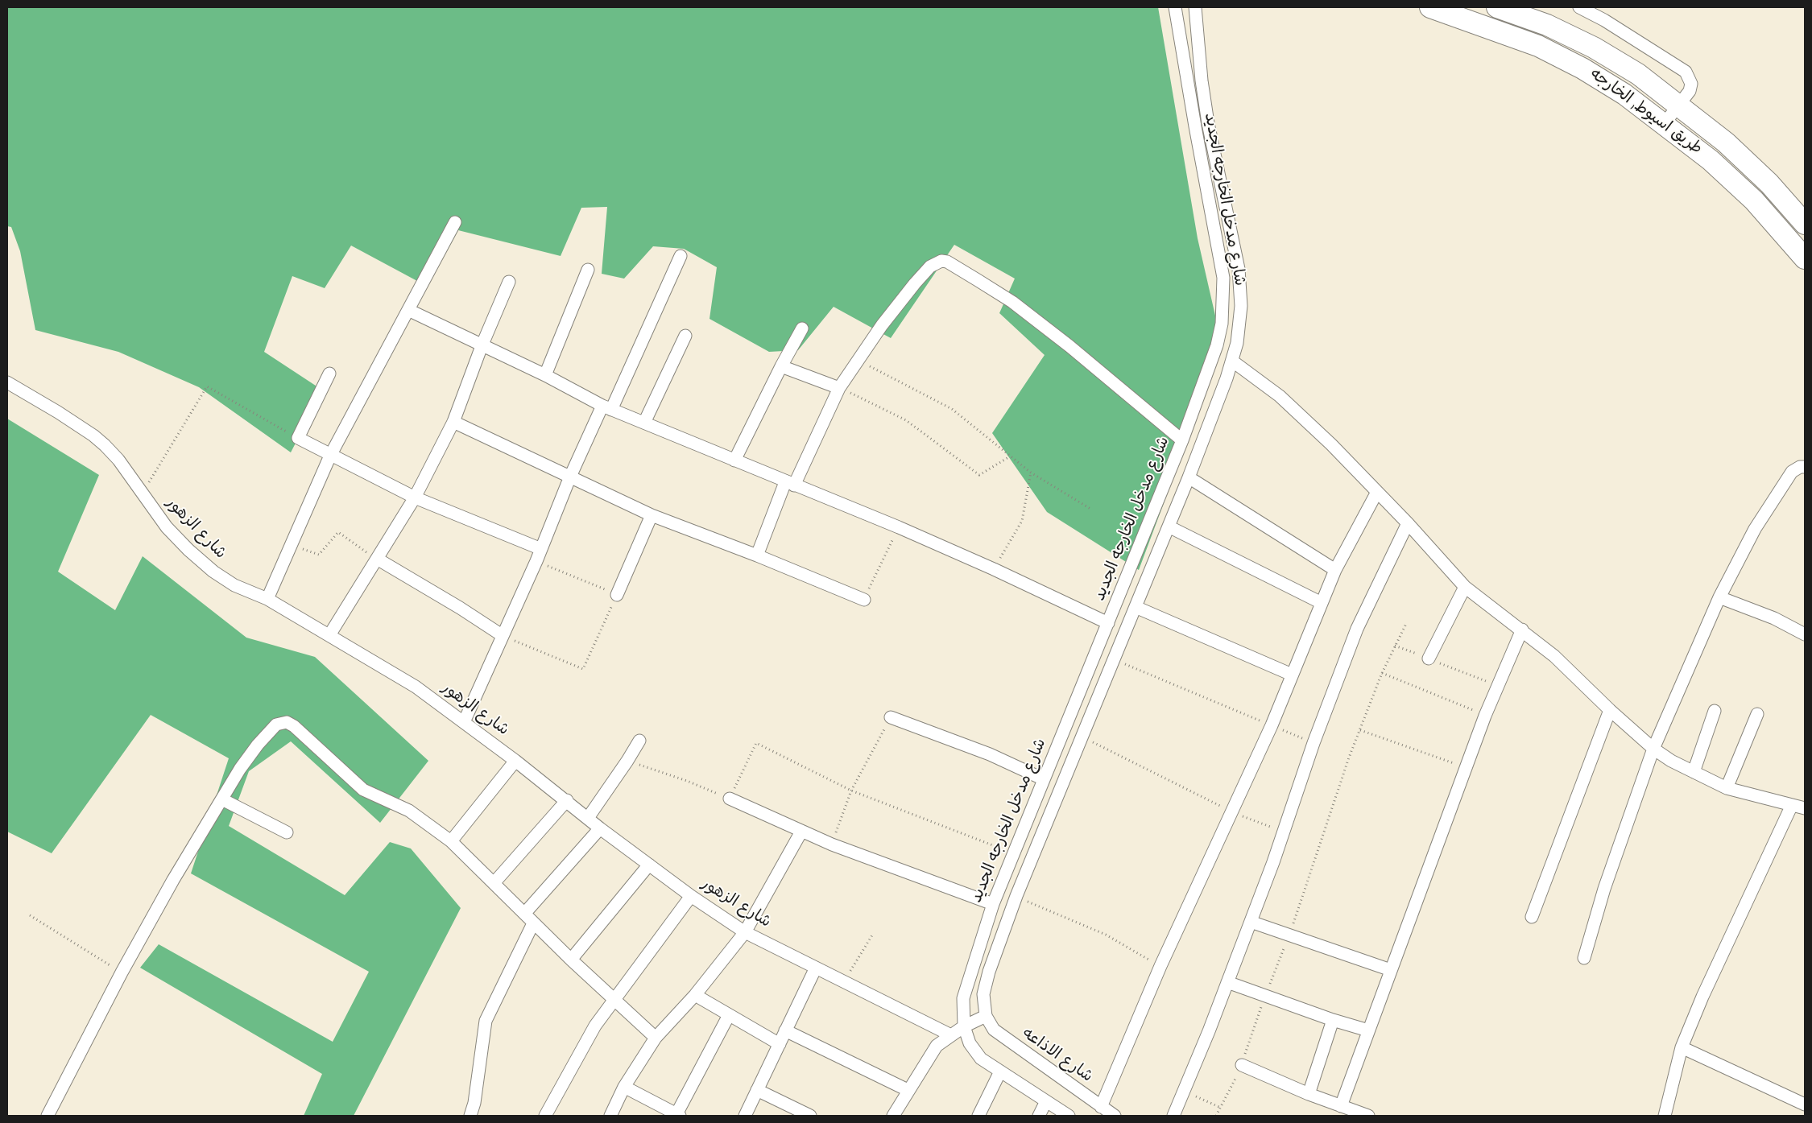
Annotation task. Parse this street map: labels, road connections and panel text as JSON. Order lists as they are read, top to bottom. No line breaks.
{"streets":{"highway":["طريق اسيوط, الخارجه"],"street":["شارع مدخل الخارجه الجديد","شارع الزهور","شارع الاذاعه"]},"crossings":[["شارع مدخل الخارجه الجديد","شارع الاذاعه"]]}
